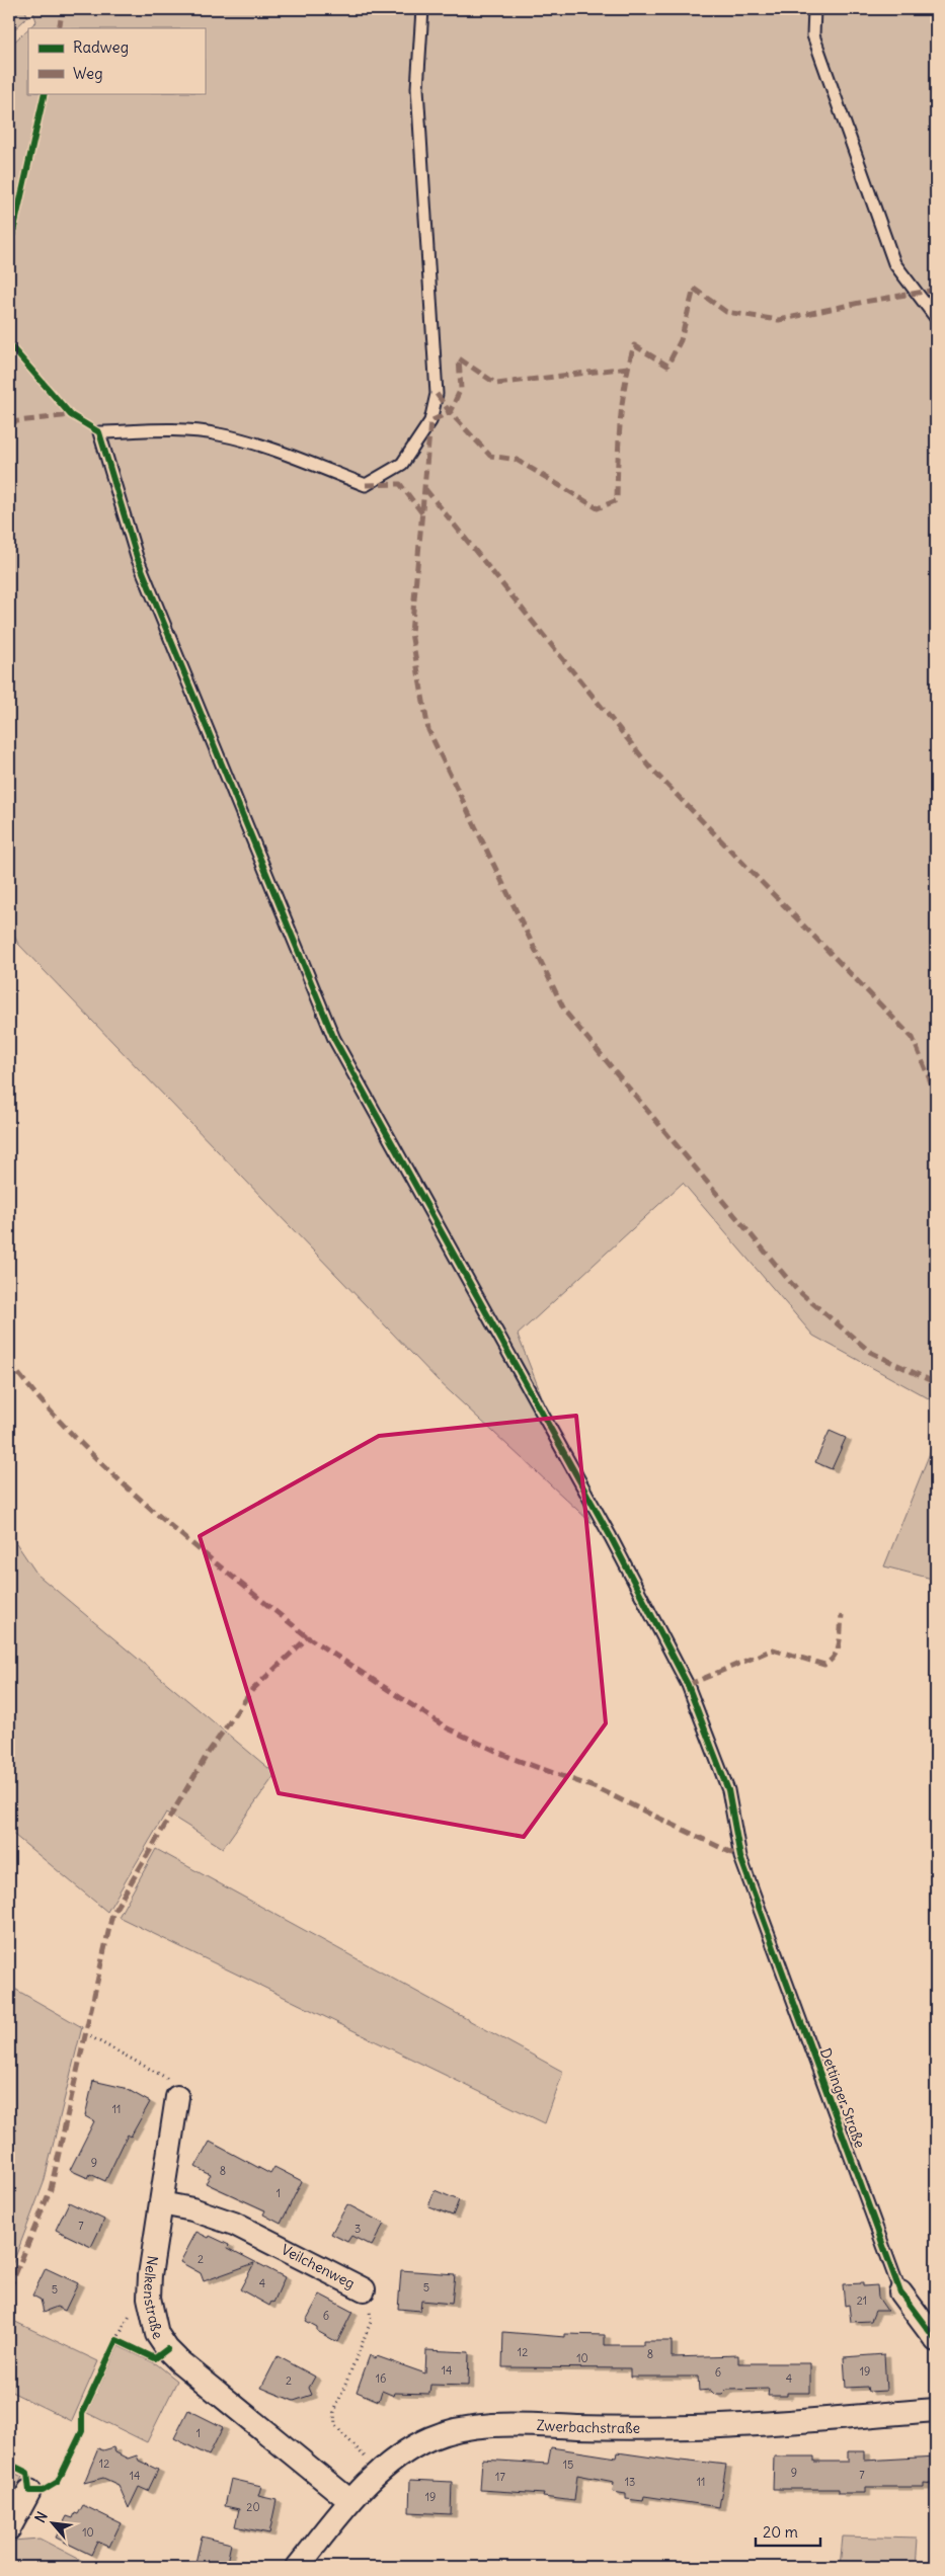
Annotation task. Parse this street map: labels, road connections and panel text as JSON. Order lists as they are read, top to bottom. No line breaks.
{"streets":{"street":["Dettinger Straße","Veilchenweg","Nelkenstraße","Zwerbachstraße"]},"crossings":[["Veilchenweg","Nelkenstraße"],["Veilchenweg","Zwerbachstraße"],["Nelkenstraße","Zwerbachstraße"]],"house_numbers":["11","9","8","1","7","3","2","4","5","5","21","6","12","8","10","14","19","6","16","4","2","1","12","15","9","7","14","17","13","11","19","20","10"],"legend":["Radweg","Weg"],"scale_bar":"20 m","north":"top left"}
